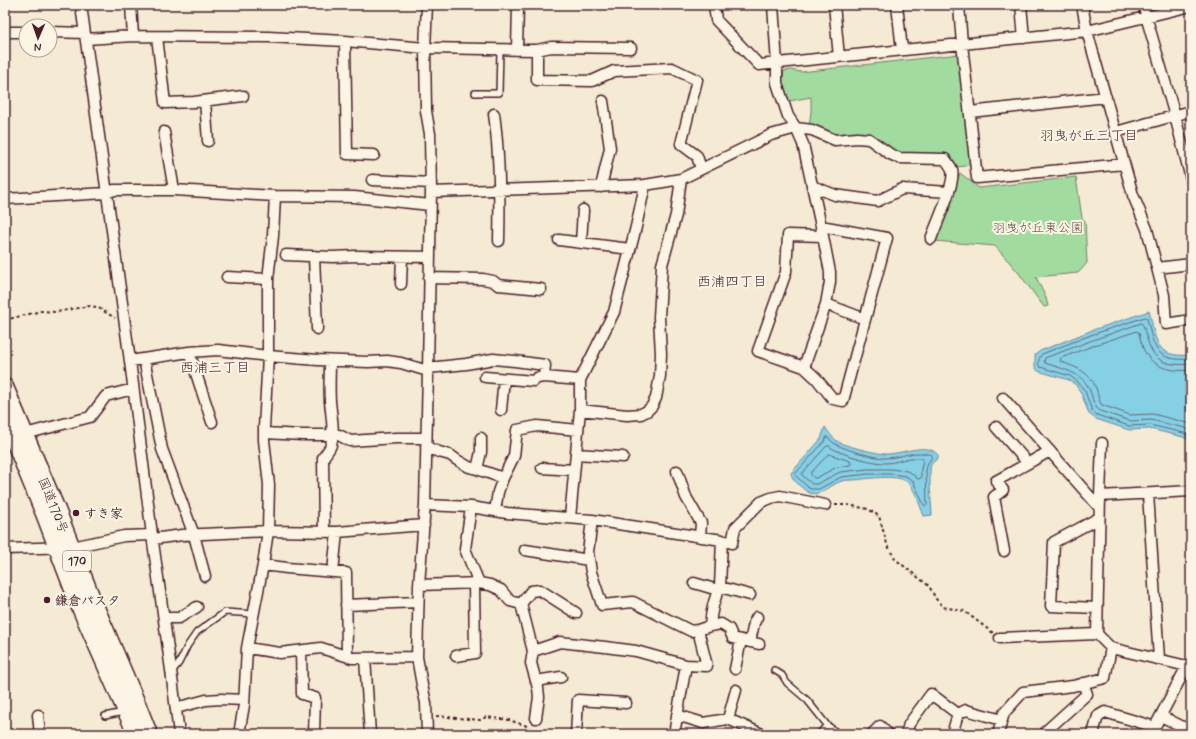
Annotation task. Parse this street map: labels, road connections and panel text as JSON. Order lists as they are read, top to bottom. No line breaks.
{"streets":{"highway":["国道170号","170"]},"districts":["羽曳が丘三丁目","西浦四丁目","西浦三丁目"],"parks":["羽曳が丘東公園"],"places":["すき家","鎌倉パスタ"],"north":"bottom"}
